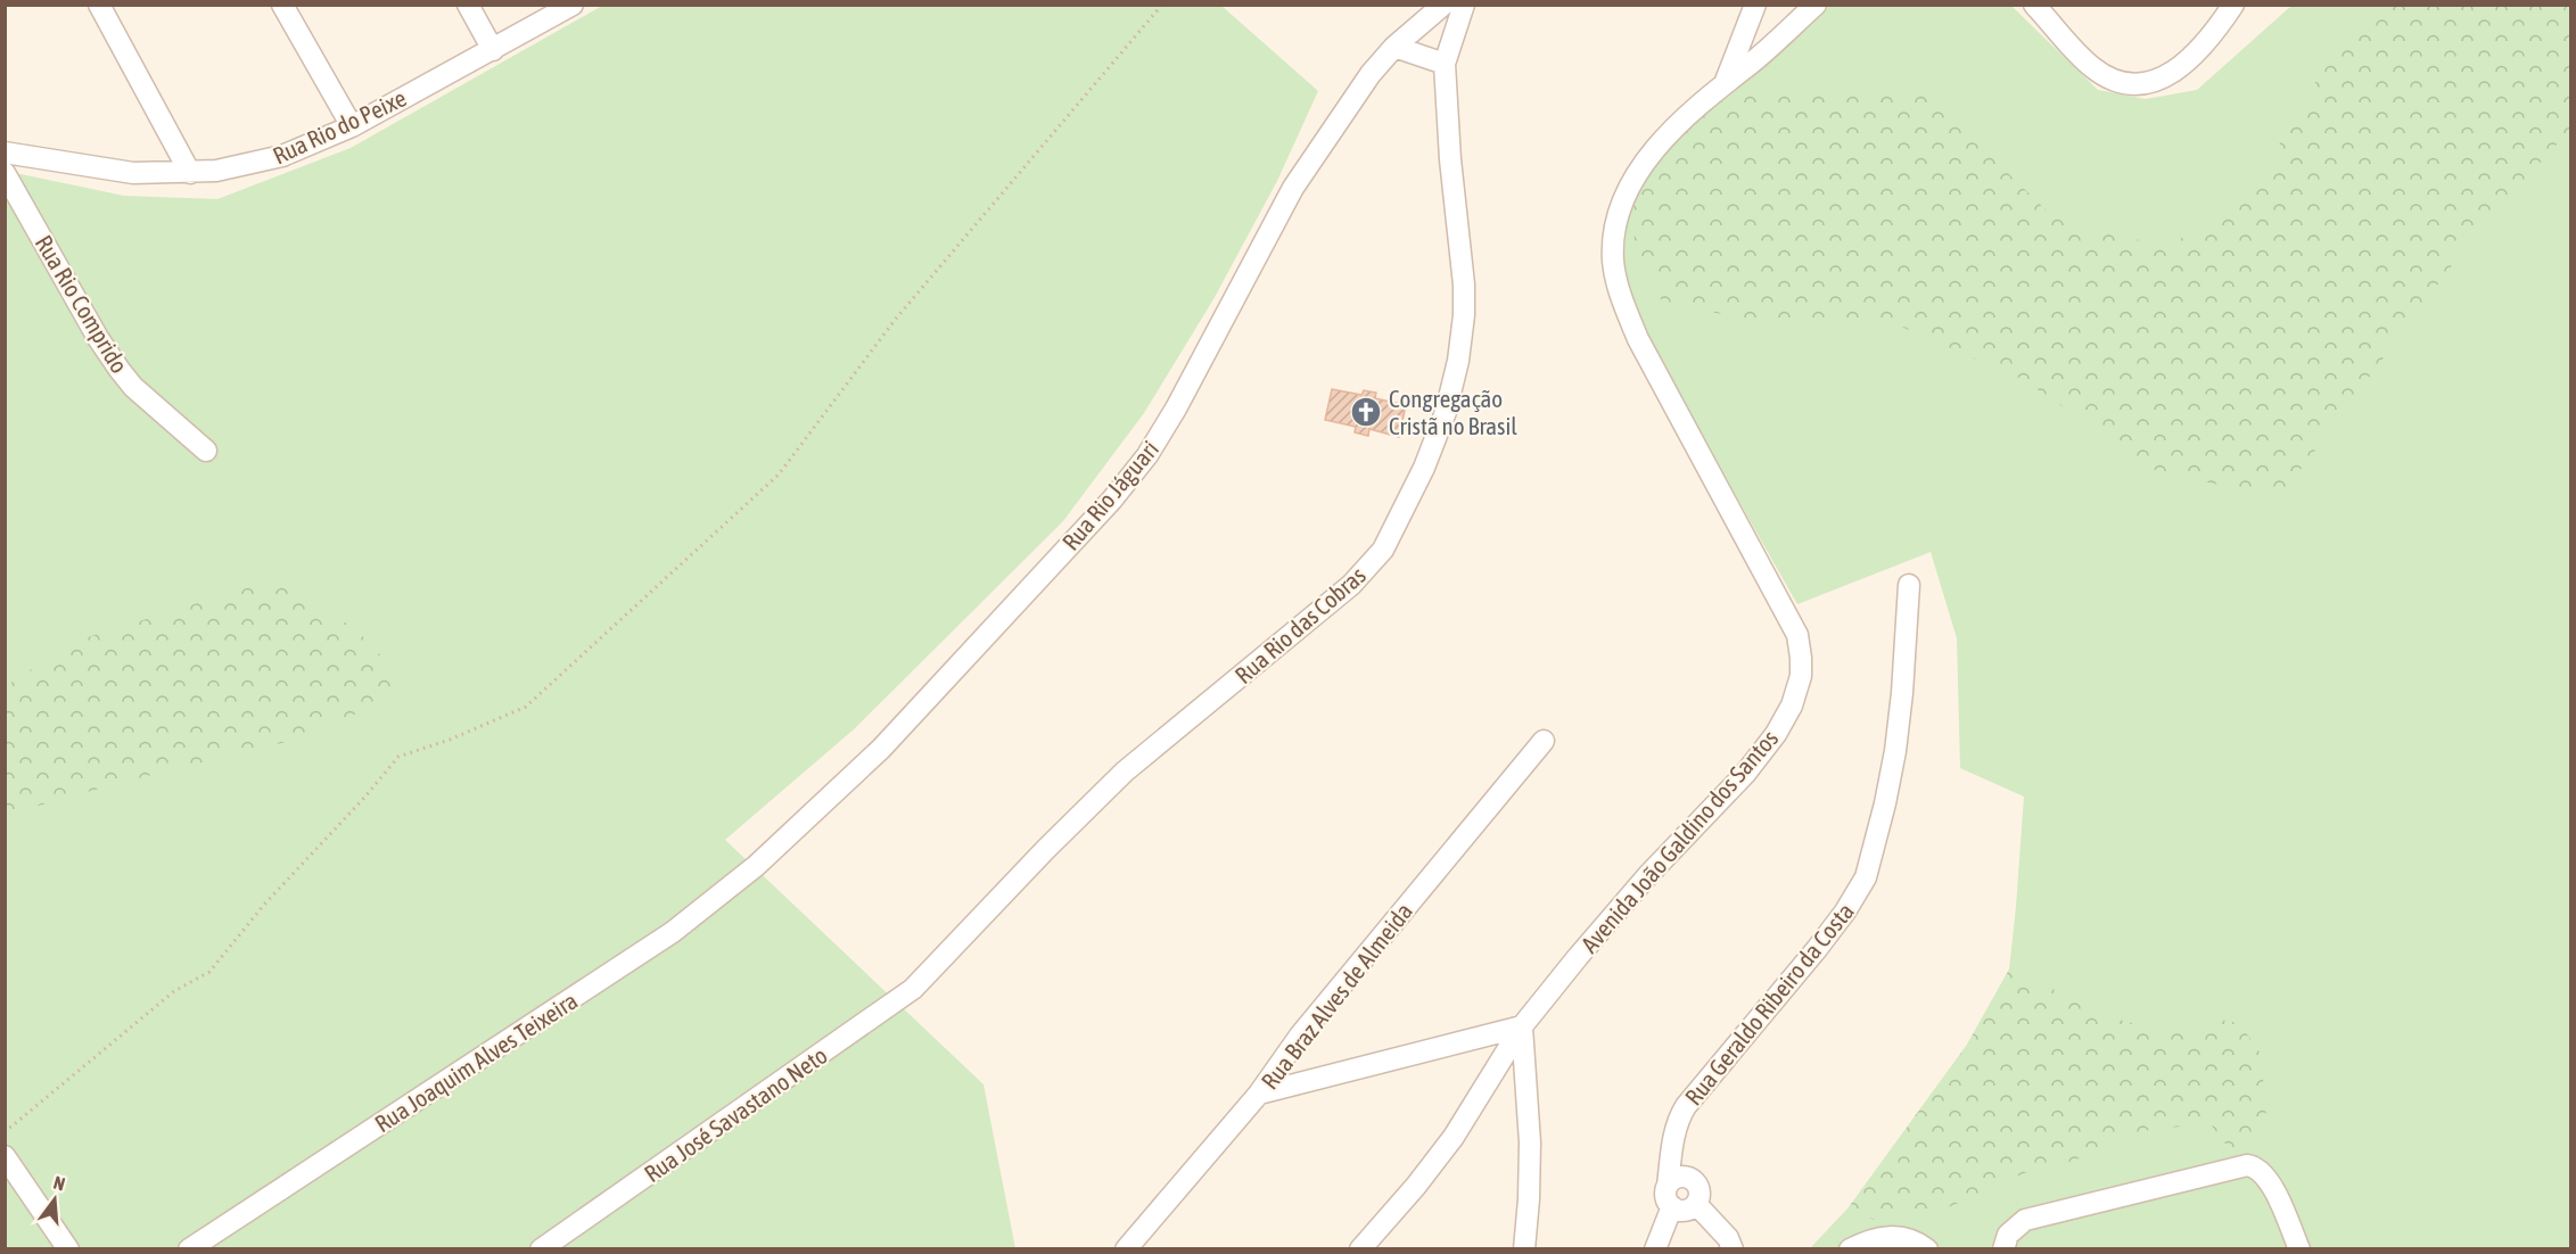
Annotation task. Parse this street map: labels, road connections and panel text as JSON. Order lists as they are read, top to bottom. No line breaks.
{"streets":{"street":["Rua Rio do Peixe","Rua Rio Comprido","Rua Rio Jáguari","Rua Rio das Cobras","Avenida João Galdino dos Santos","Rua Braz Alves de Almeida","Rua Geraldo Ribeiro da Costa","Rua Joaquim Alves Teixeira","Rua José Savastano Neto"]},"crossings":[["Rua Rio Jáguari","Rua Joaquim Alves Teixeira"],["Rua Rio das Cobras","Rua José Savastano Neto"]],"places":{"church":["Congregação Cristã no Brasil"]},"north":"top"}
